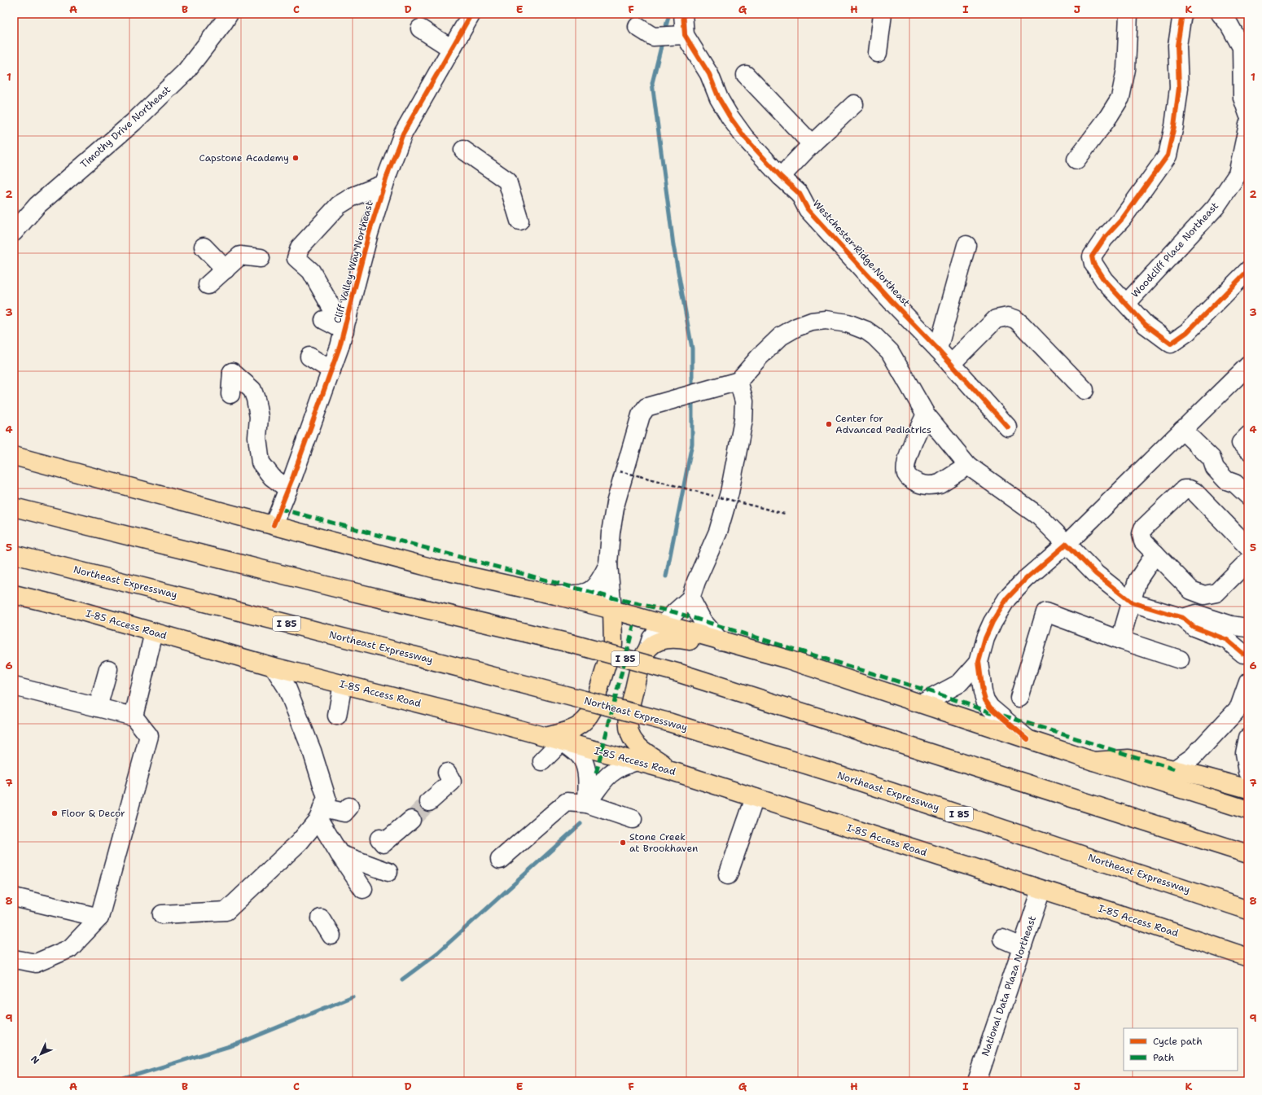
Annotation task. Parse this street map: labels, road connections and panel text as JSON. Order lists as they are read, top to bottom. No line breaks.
{"streets":{"main road":["Northeast Expressway","I 85","I-85 Access Road"],"street":["Timothy Drive Northeast","Woodcliff Place Northeast","Westchester Ridge Northeast","Cliff Valley Way Northeast","National Data Plaza Northeast"]},"crossings":[["I-85 Access Road","National Data Plaza Northeast"]],"places":["Capstone Academy","Center for Advanced Pediatrics","Floor & Decor","Stone Creek at Brookhaven"],"legend":["Cycle path","Path"],"north":"bottom left","grid":{"columns":["A","B","C","D","E","F","G","H","I","J","K"],"rows":["1","2","3","4","5","6","7","8","9"]}}
